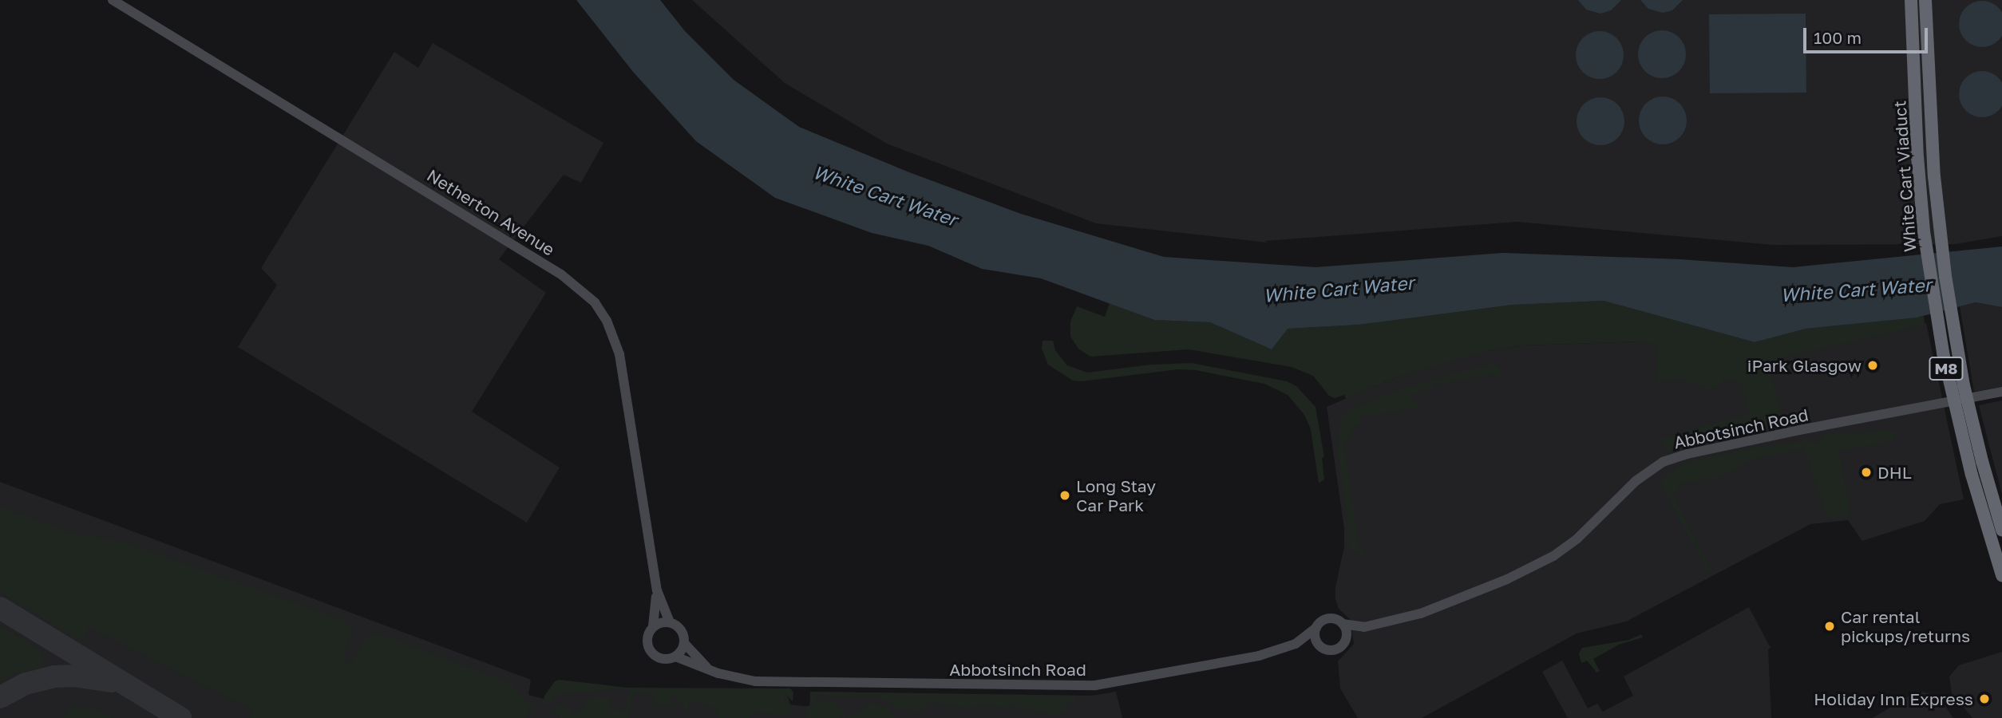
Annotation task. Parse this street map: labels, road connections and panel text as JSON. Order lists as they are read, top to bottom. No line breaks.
{"streets":{"highway":["White Cart Viaduct","M8"],"street":["Netherton Avenue","Abbotsinch Road"]},"crossings":[["Netherton Avenue","Abbotsinch Road"]],"water":["White Cart Water"],"places":["iPark Glasgow","DHL","Long Stay Car Park","Car rental pickups/returns","Holiday Inn Express"],"scale_bar":"100 m"}
